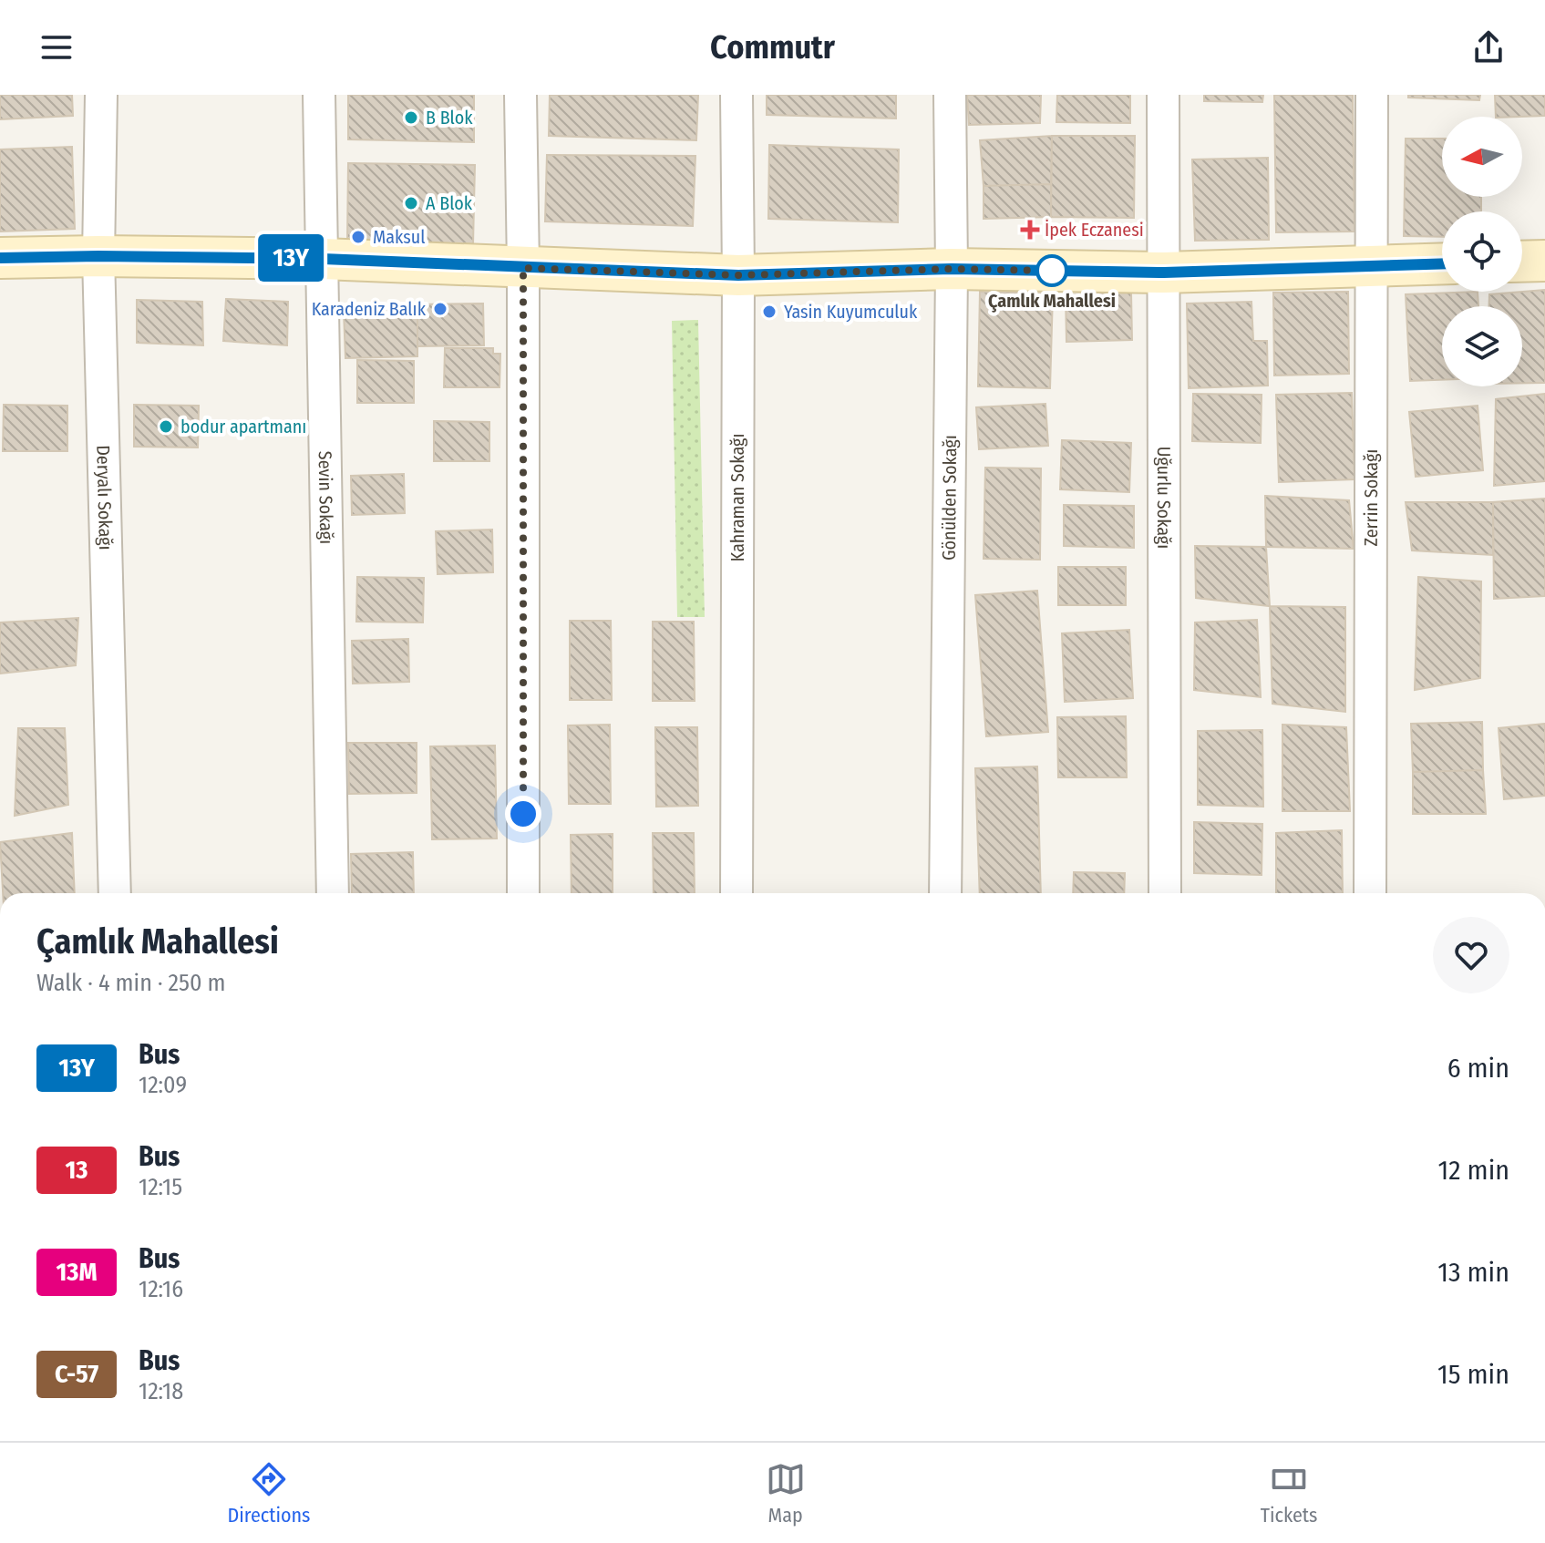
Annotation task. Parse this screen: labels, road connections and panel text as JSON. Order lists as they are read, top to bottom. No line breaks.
{"streets":{"street":["Deryalı Sokağı","Sevin Sokağı","Kahraman Sokağı","Gönülden Sokağı","Uğurlu Sokağı","Zerrin Sokağı"]},"places":{"other":["B Blok","A Blok","Maksul","Çamlık Mahallesi","Karadeniz Balık","Yasin Kuyumculuk","bodur apartmanı"],"health":["İpek Eczanesi"]},"lines":["bus line 13Y"],"north":"left","page":{"header":"Commutr","on_map":"13Y","heading":["Çamlık Mahallesi","Walk · 4 min · 250 m"],"list":[{"mark":"13Y","name":"Bus","note":"12:09","value":"6 min"},{"mark":"13","name":"Bus","note":"12:15","value":"12 min"},{"mark":"13M","name":"Bus","note":"12:16","value":"13 min"},{"mark":"C-57","name":"Bus","note":"12:18","value":"15 min"}],"tabs":["Directions","Map","Tickets"]}}
